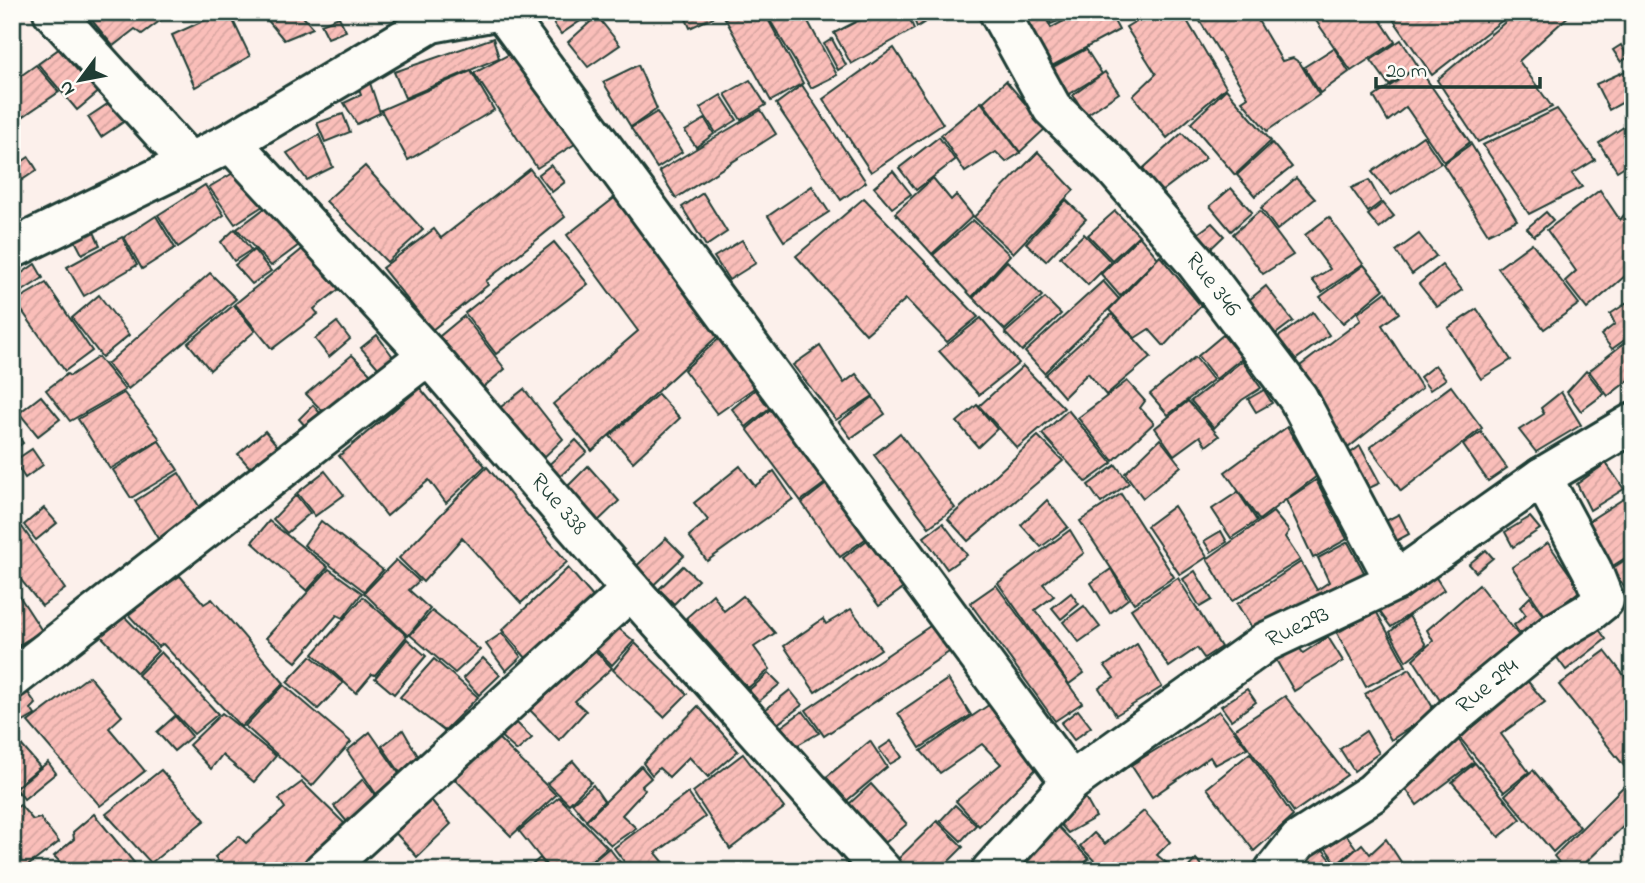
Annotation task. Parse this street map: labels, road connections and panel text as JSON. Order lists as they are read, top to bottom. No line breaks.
{"streets":{"street":["Rue 346","Rue 338","Rue293","Rue 294"]},"crossings":[["Rue 346","Rue293"],["Rue293","Rue 294"]],"scale_bar":"20 m","north":"bottom left"}
